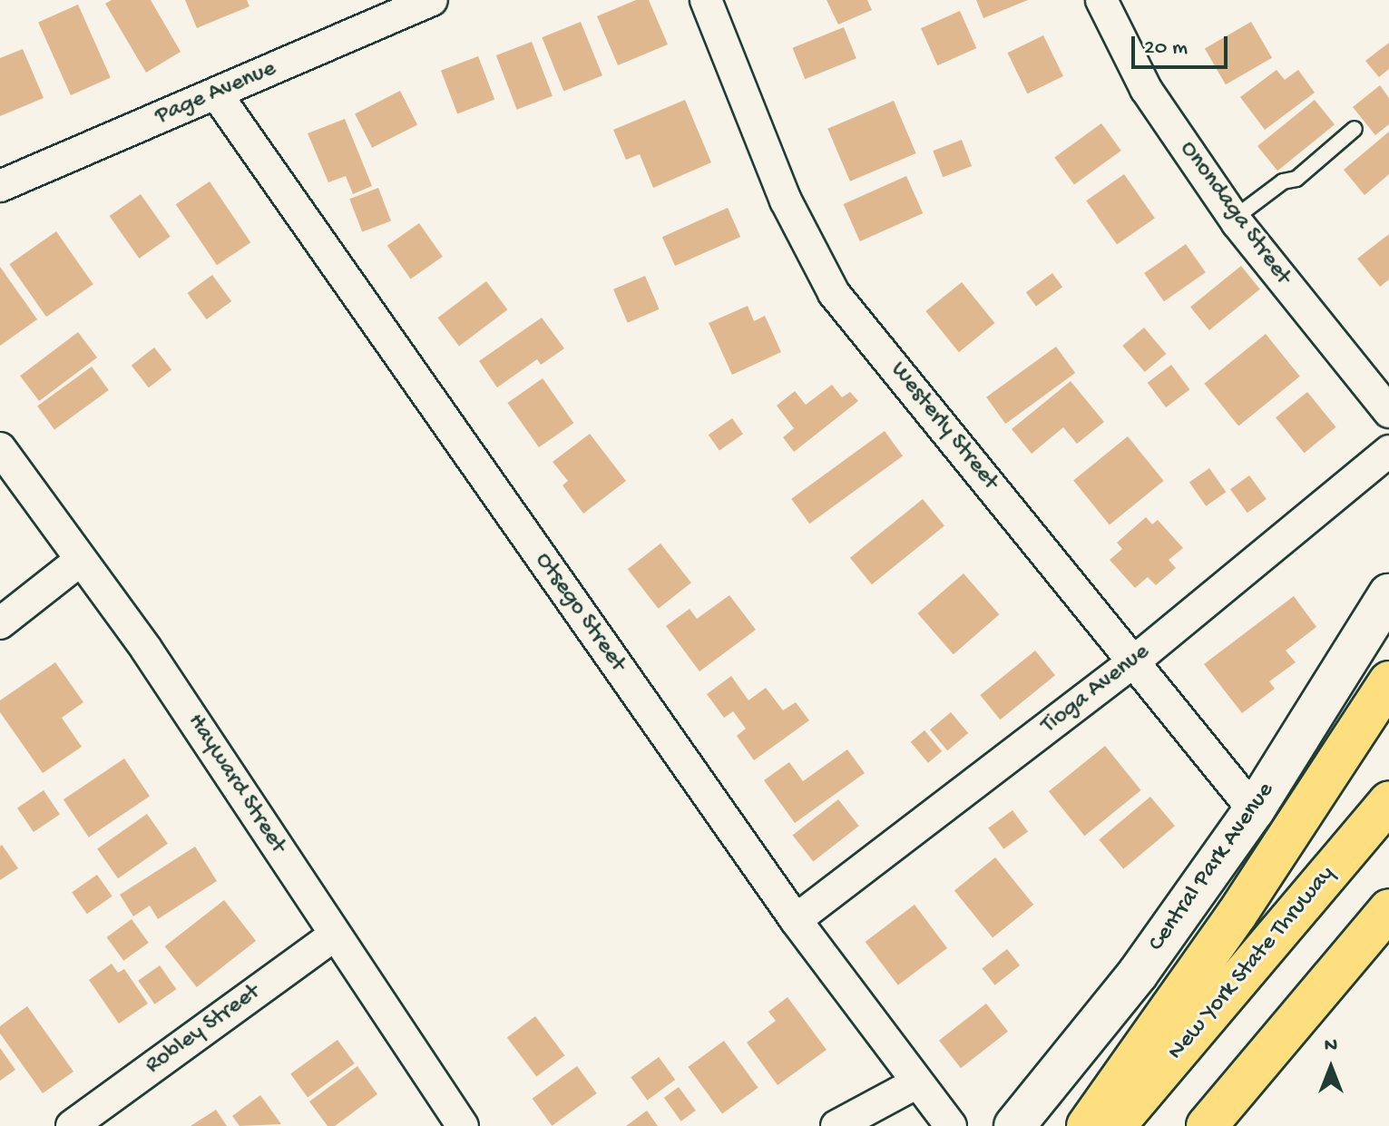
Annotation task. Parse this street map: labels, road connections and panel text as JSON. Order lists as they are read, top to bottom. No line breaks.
{"streets":{"highway":["New York State Thruway"],"main road":["Central Park Avenue"],"street":["Page Avenue","Onondaga Street","Westerly Street","Otsego Street","Tioga Avenue","Hayward Street","Robley Street"]},"crossings":[["Page Avenue","Otsego Street"],["Westerly Street","Tioga Avenue"],["Westerly Street","Central Park Avenue"],["Otsego Street","Tioga Avenue"],["Hayward Street","Robley Street"]],"scale_bar":"20 m","north":"top"}
